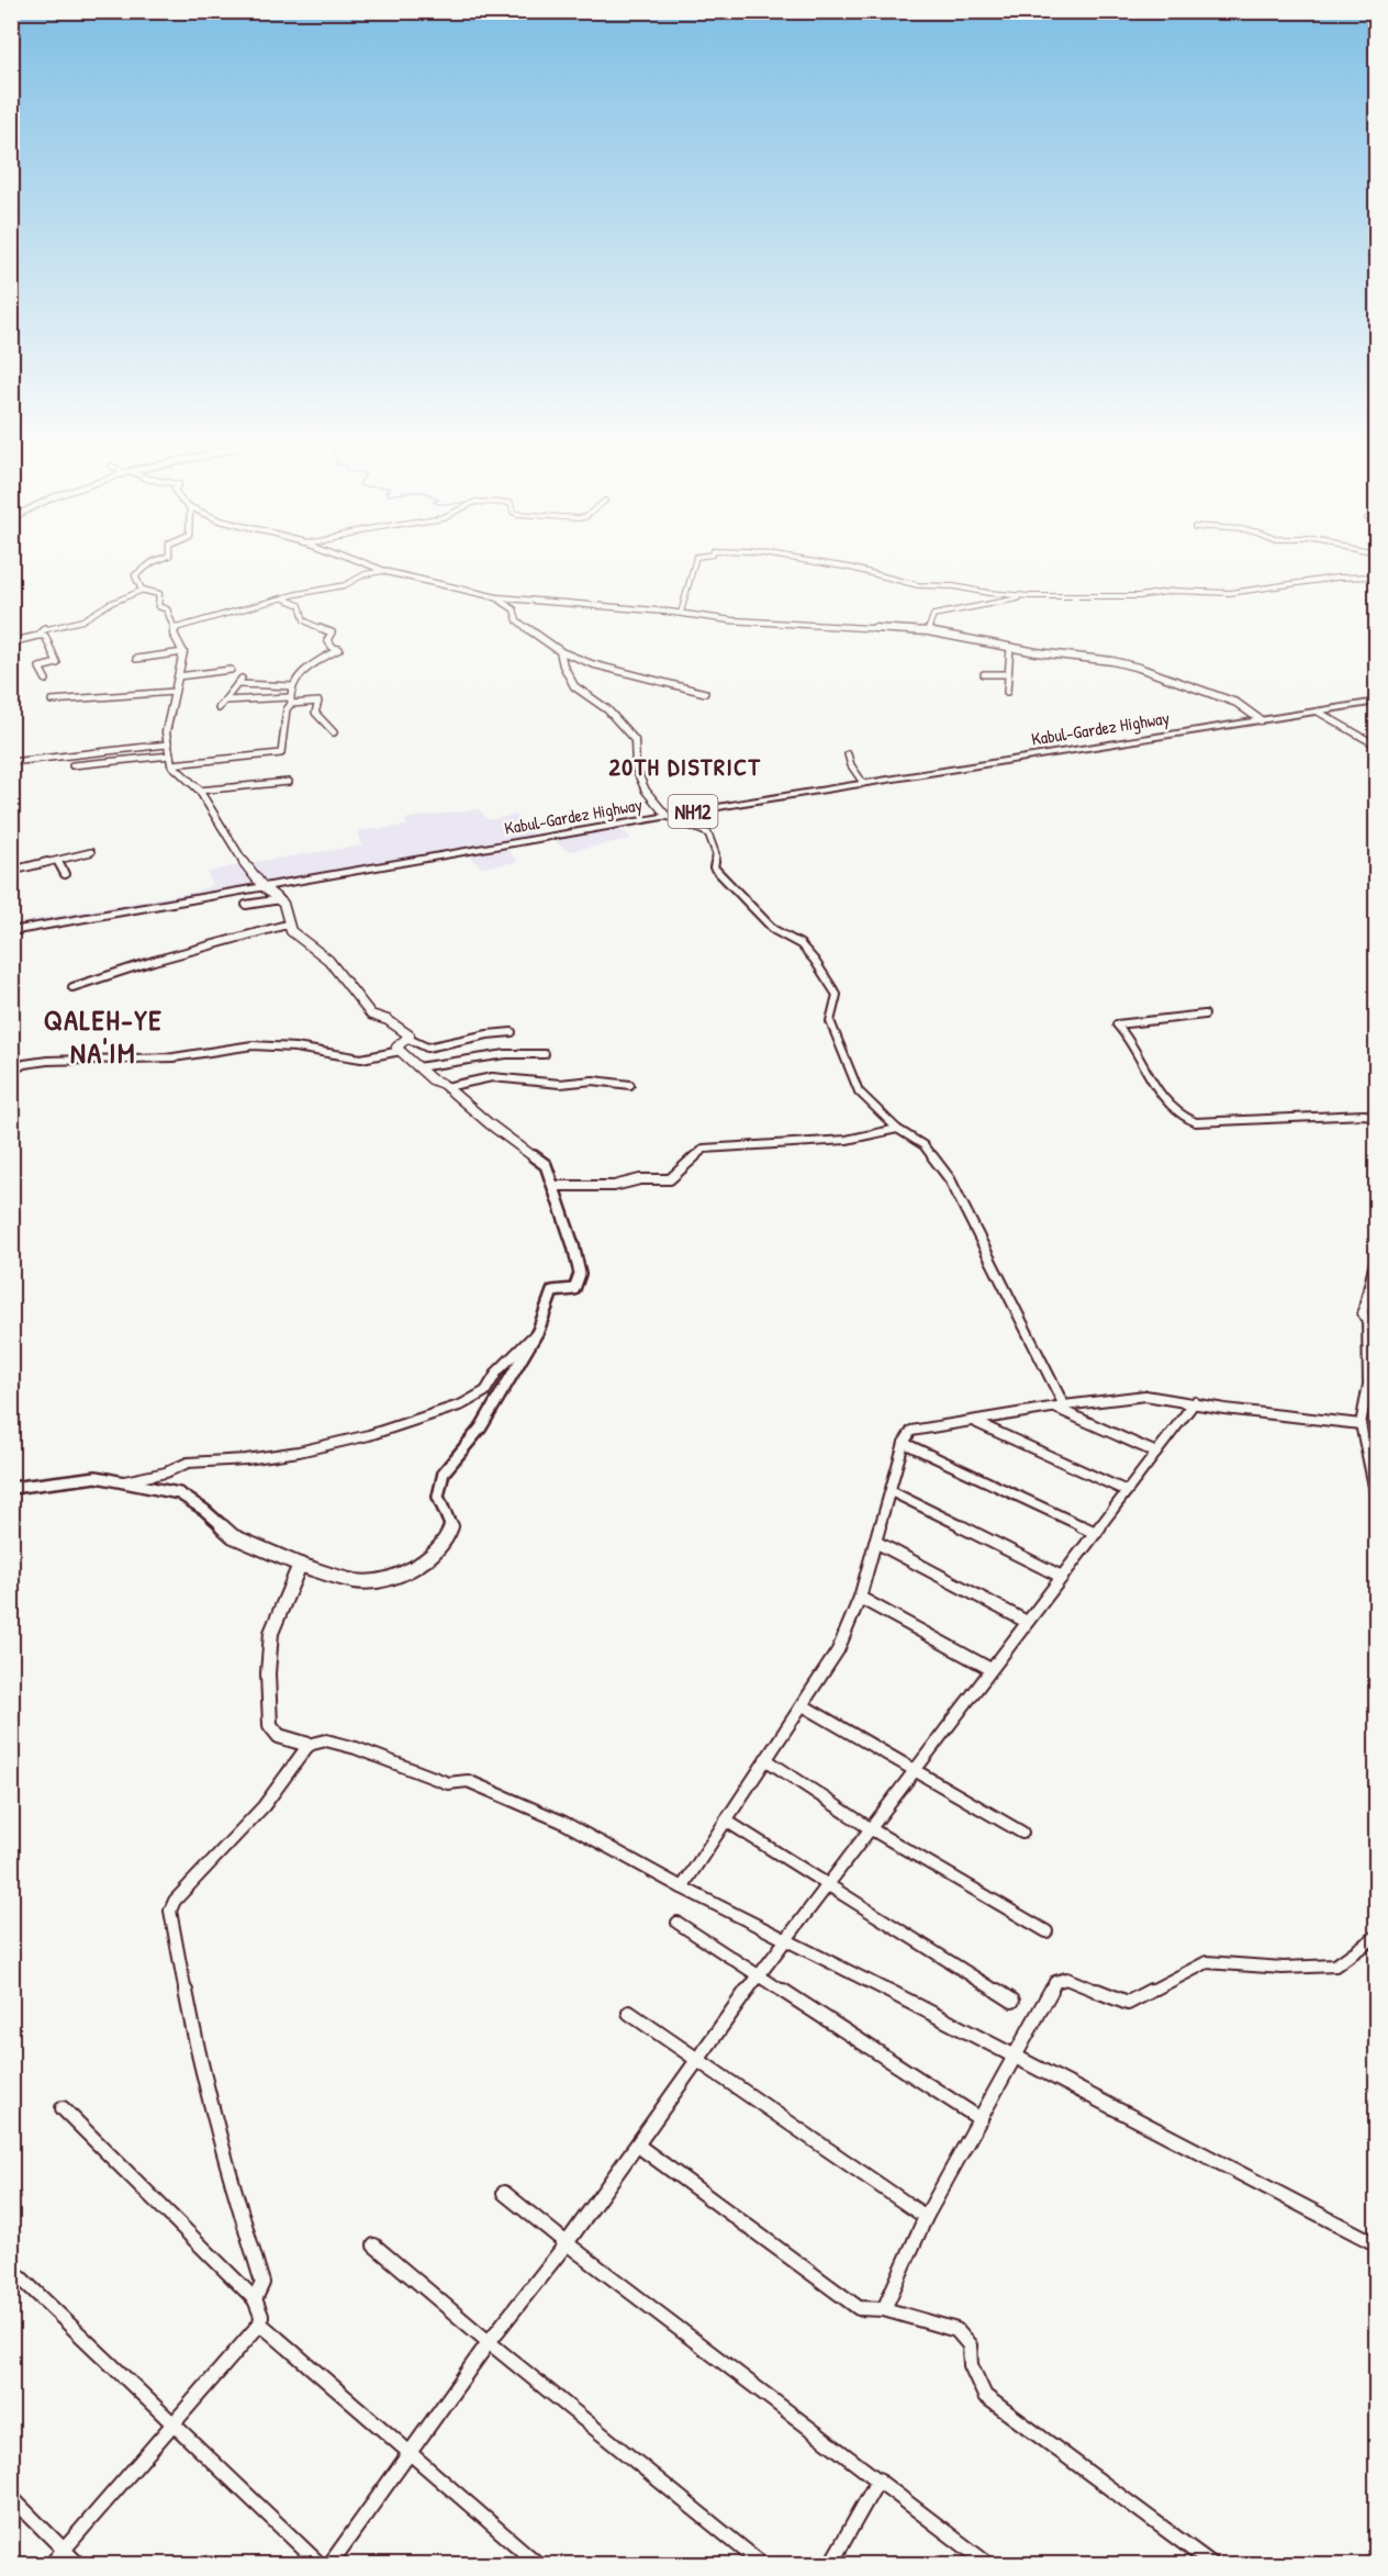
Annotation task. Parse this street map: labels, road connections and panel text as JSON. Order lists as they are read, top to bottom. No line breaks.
{"streets":{"highway":["Kabul-Gardez Highway","NH12"]},"districts":["20TH DISTRICT","QALEH-YE NA'IM"]}
